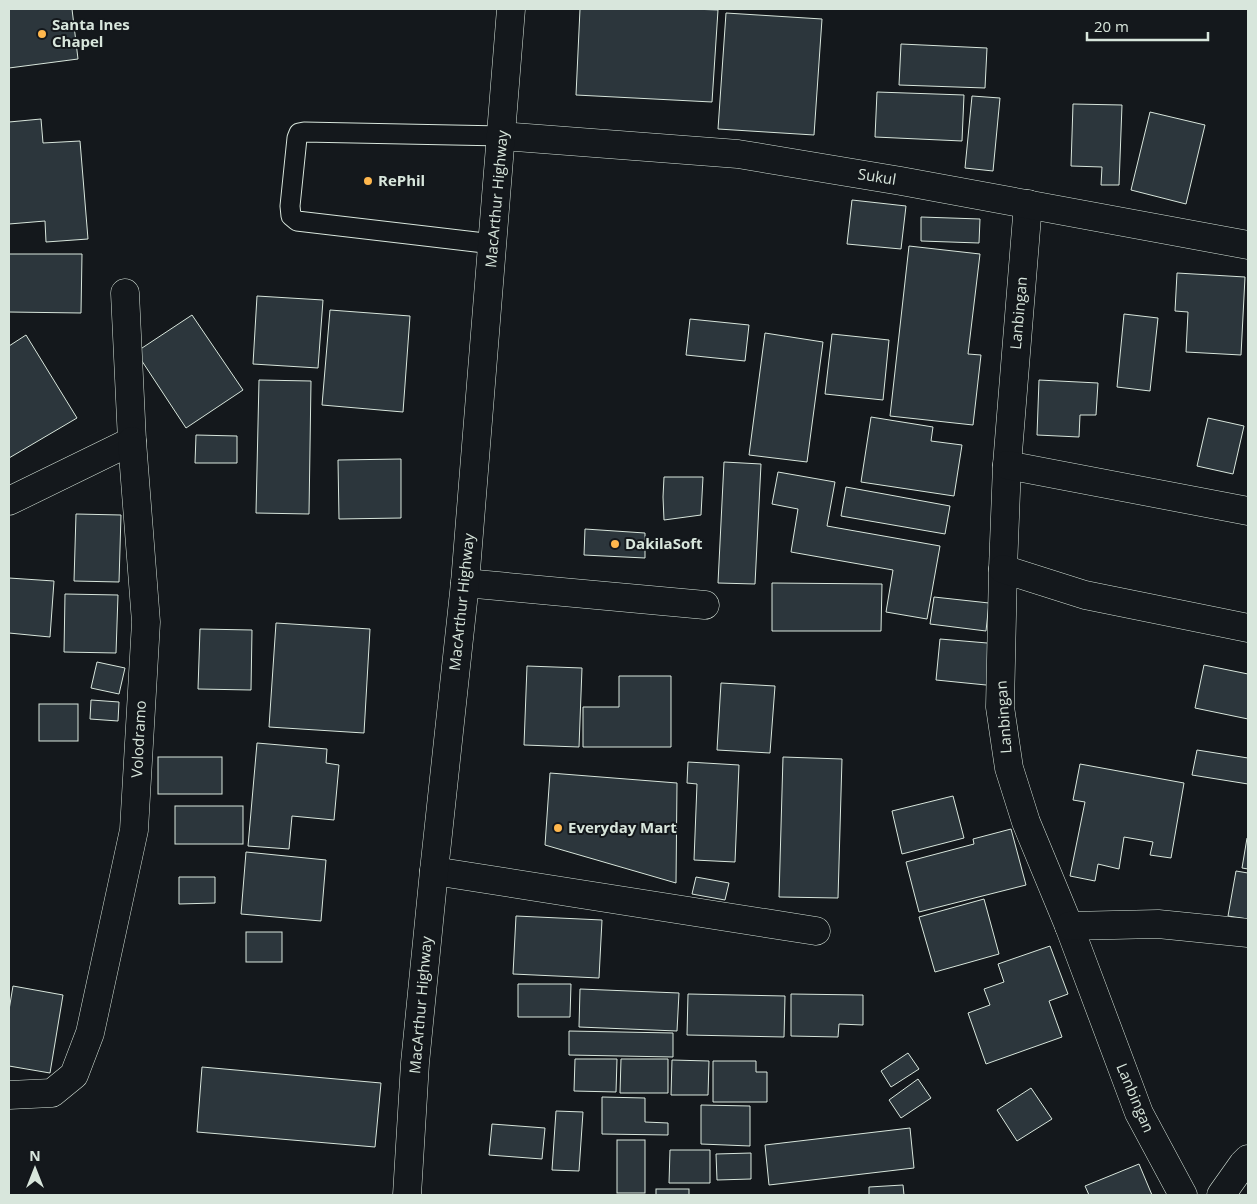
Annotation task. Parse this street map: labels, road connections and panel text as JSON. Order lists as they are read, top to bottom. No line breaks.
{"streets":{"street":["Sukul","MacArthur Highway","Lanbingan","Volodramo"]},"crossings":[["Sukul","MacArthur Highway"],["Sukul","Lanbingan"]],"places":["Santa Ines Chapel","RePhil","DakilaSoft","Everyday Mart"],"scale_bar":"20 m","north":"top"}
